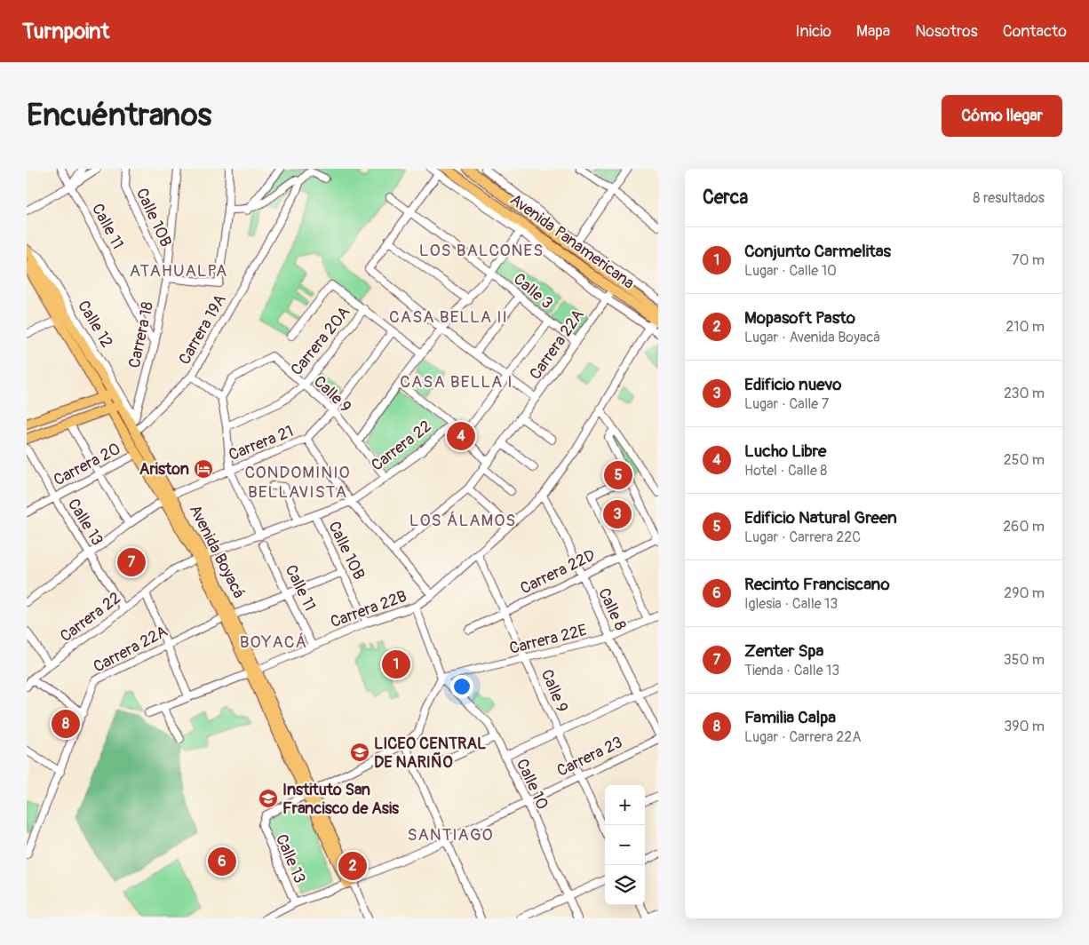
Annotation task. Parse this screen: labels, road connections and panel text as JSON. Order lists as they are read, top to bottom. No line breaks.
{"streets":{"main road":["Avenida Panamericana","Avenida Boyacá"],"street":["Calle 10B","Calle 11","Calle 3","Calle 12","Carrera 19A","Carrera 18","Carrera 20A","Carrera 22A","Calle 9","Carrera 21","Carrera 22","Carrera 20","Calle 13","Carrera 22D","Carrera 22B","Calle 8","Carrera 22E","Carrera 23","Calle 10"]},"crossings":[["Calle 10B","Carrera 18"],["Calle 10B","Carrera 22A"],["Calle 10B","Carrera 22"],["Calle 10B","Carrera 22B"],["Calle 11","Carrera 18"],["Calle 11","Carrera 22A"],["Calle 11","Carrera 22B"],["Avenida Panamericana","Carrera 22A"],["Avenida Panamericana","Carrera 22B"],["Calle 3","Carrera 22A"],["Calle 12","Carrera 19A"],["Calle 12","Carrera 18"],["Calle 12","Avenida Boyacá"],["Carrera 19A","Carrera 18"],["Carrera 19A","Avenida Boyacá"],["Carrera 18","Avenida Boyacá"],["Carrera 20A","Calle 9"],["Carrera 22A","Avenida Boyacá"],["Calle 9","Carrera 21"],["Calle 9","Carrera 22"],["Calle 9","Carrera 22D"],["Calle 9","Carrera 22B"],["Calle 9","Carrera 22E"],["Calle 9","Carrera 23"],["Carrera 21","Calle 13"],["Carrera 21","Avenida Boyacá"],["Carrera 22","Calle 13"],["Carrera 22","Avenida Boyacá"],["Carrera 20","Calle 13"],["Carrera 20","Avenida Boyacá"],["Calle 13","Avenida Boyacá"],["Calle 13","Carrera 23"],["Avenida Boyacá","Carrera 22B"],["Avenida Boyacá","Carrera 23"],["Carrera 22D","Calle 8"],["Carrera 22B","Calle 8"],["Carrera 22B","Calle 10"],["Calle 8","Carrera 22E"],["Carrera 22E","Calle 10"],["Carrera 23","Calle 10"]],"districts":["LOS BALCONES","ATAHUALPA","CASA BELLA II","CASA BELLA I","CONDOMINIO BELLAVISTA","LOS ÁLAMOS","BOYACÁ","SANTIAGO"],"places":{"hotel":["Ariston"],"school or university":["LICEO CENTRAL DE NARIÑO","Instituto San Francisco de Asis"]},"page":{"header":"Turnpoint","nav":["Inicio","Mapa","Nosotros","Contacto"],"buttons":"Cómo llegar","title":"Encuéntranos","heading":["Cerca","8 resultados"],"list":[{"mark":"1","name":"Conjunto Carmelitas","note":"Lugar · Calle 10","value":"70 m"},{"mark":"2","name":"Mopasoft Pasto","note":"Lugar · Avenida Boyacá","value":"210 m"},{"mark":"3","name":"Edificio nuevo","note":"Lugar · Calle 7","value":"230 m"},{"mark":"4","name":"Lucho Libre","note":"Hotel · Calle 8","value":"250 m"},{"mark":"5","name":"Edificio Natural Green","note":"Lugar · Carrera 22C","value":"260 m"},{"mark":"6","name":"Recinto Franciscano","note":"Iglesia · Calle 13","value":"290 m"},{"mark":"7","name":"Zenter Spa","note":"Tienda · Calle 13","value":"350 m"},{"mark":"8","name":"Familia Calpa","note":"Lugar · Carrera 22A","value":"390 m"}],"pins":["4","5","3","7","1","8","6","2"],"map_buttons":["+","−"]}}
